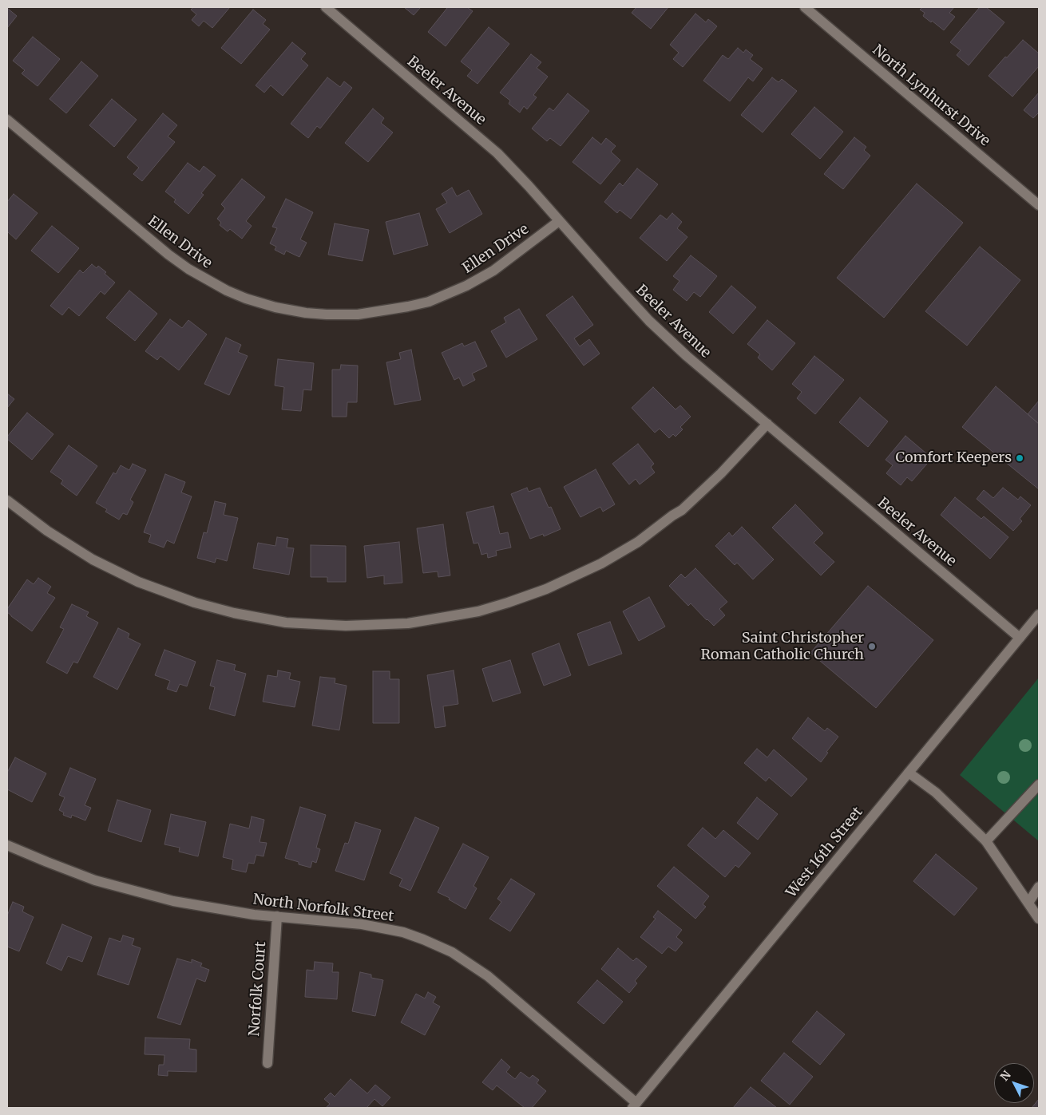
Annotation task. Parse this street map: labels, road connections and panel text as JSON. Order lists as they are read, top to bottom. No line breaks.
{"streets":{"street":["Beeler Avenue","North Lynhurst Drive","Ellen Drive","West 16th Street","North Norfolk Street","Norfolk Court"]},"crossings":[["Beeler Avenue","Ellen Drive"],["Beeler Avenue","West 16th Street"],["West 16th Street","North Norfolk Street"],["North Norfolk Street","Norfolk Court"]],"places":["Comfort Keepers","Saint Christopher Roman Catholic Church"],"north":"top left"}
